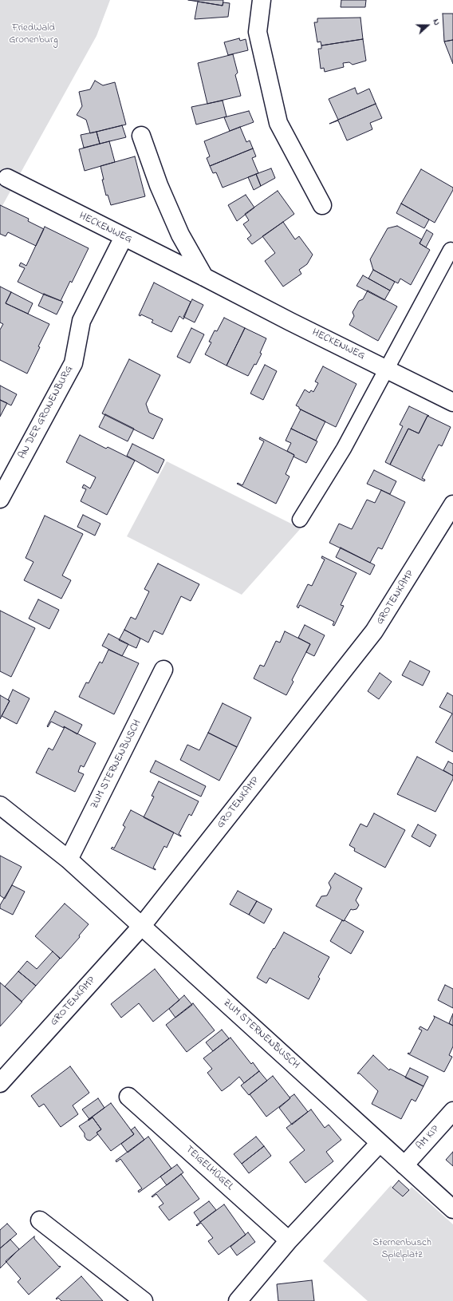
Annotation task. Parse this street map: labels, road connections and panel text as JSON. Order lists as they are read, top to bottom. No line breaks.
{"streets":{"street":["HECKENWEG","AN DER GRONENBURG","GROTENKAMP","ZUM STERNENBUSCH","AM KIP","TEIGELHÜGEL"]},"crossings":[["HECKENWEG","AN DER GRONENBURG"],["GROTENKAMP","ZUM STERNENBUSCH"],["ZUM STERNENBUSCH","AM KIP"]],"parks":["FriedWald Gronenburg","Sternenbusch Spielplatz"],"north":"right"}
